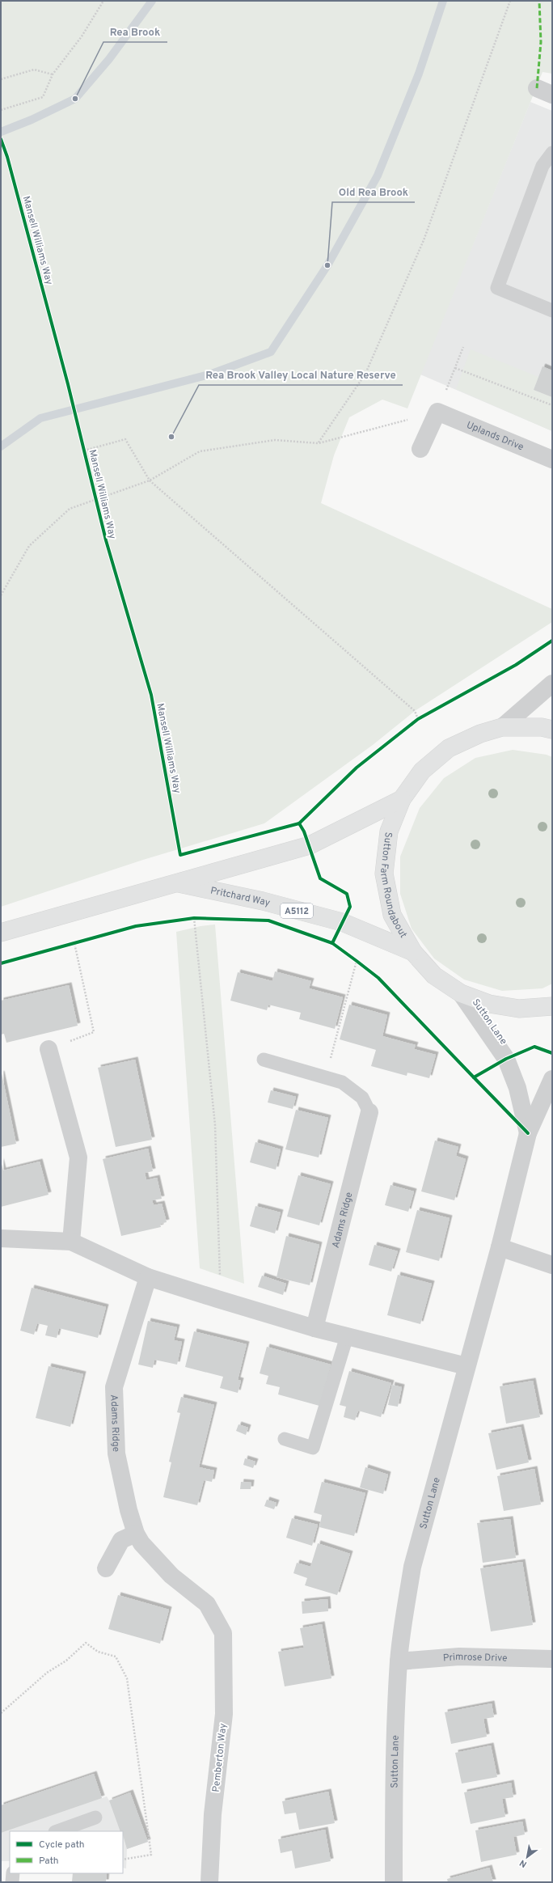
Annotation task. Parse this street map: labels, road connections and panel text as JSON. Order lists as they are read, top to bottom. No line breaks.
{"streets":{"main road":["Sutton Farm Roundabout","Pritchard Way","A5112"],"street":["Uplands Drive","Sutton Lane","Adams Ridge","Primrose Drive","Pemberton Way"],"cycle path":["Mansell Williams Way"]},"crossings":[["Sutton Farm Roundabout","Pritchard Way"],["Sutton Farm Roundabout","Sutton Lane"],["Sutton Lane","Primrose Drive"],["Adams Ridge","Pemberton Way"]],"places":["Rea Brook","Old Rea Brook","Rea Brook Valley Local Nature Reserve"],"legend":["Cycle path","Path"],"north":"bottom left"}
